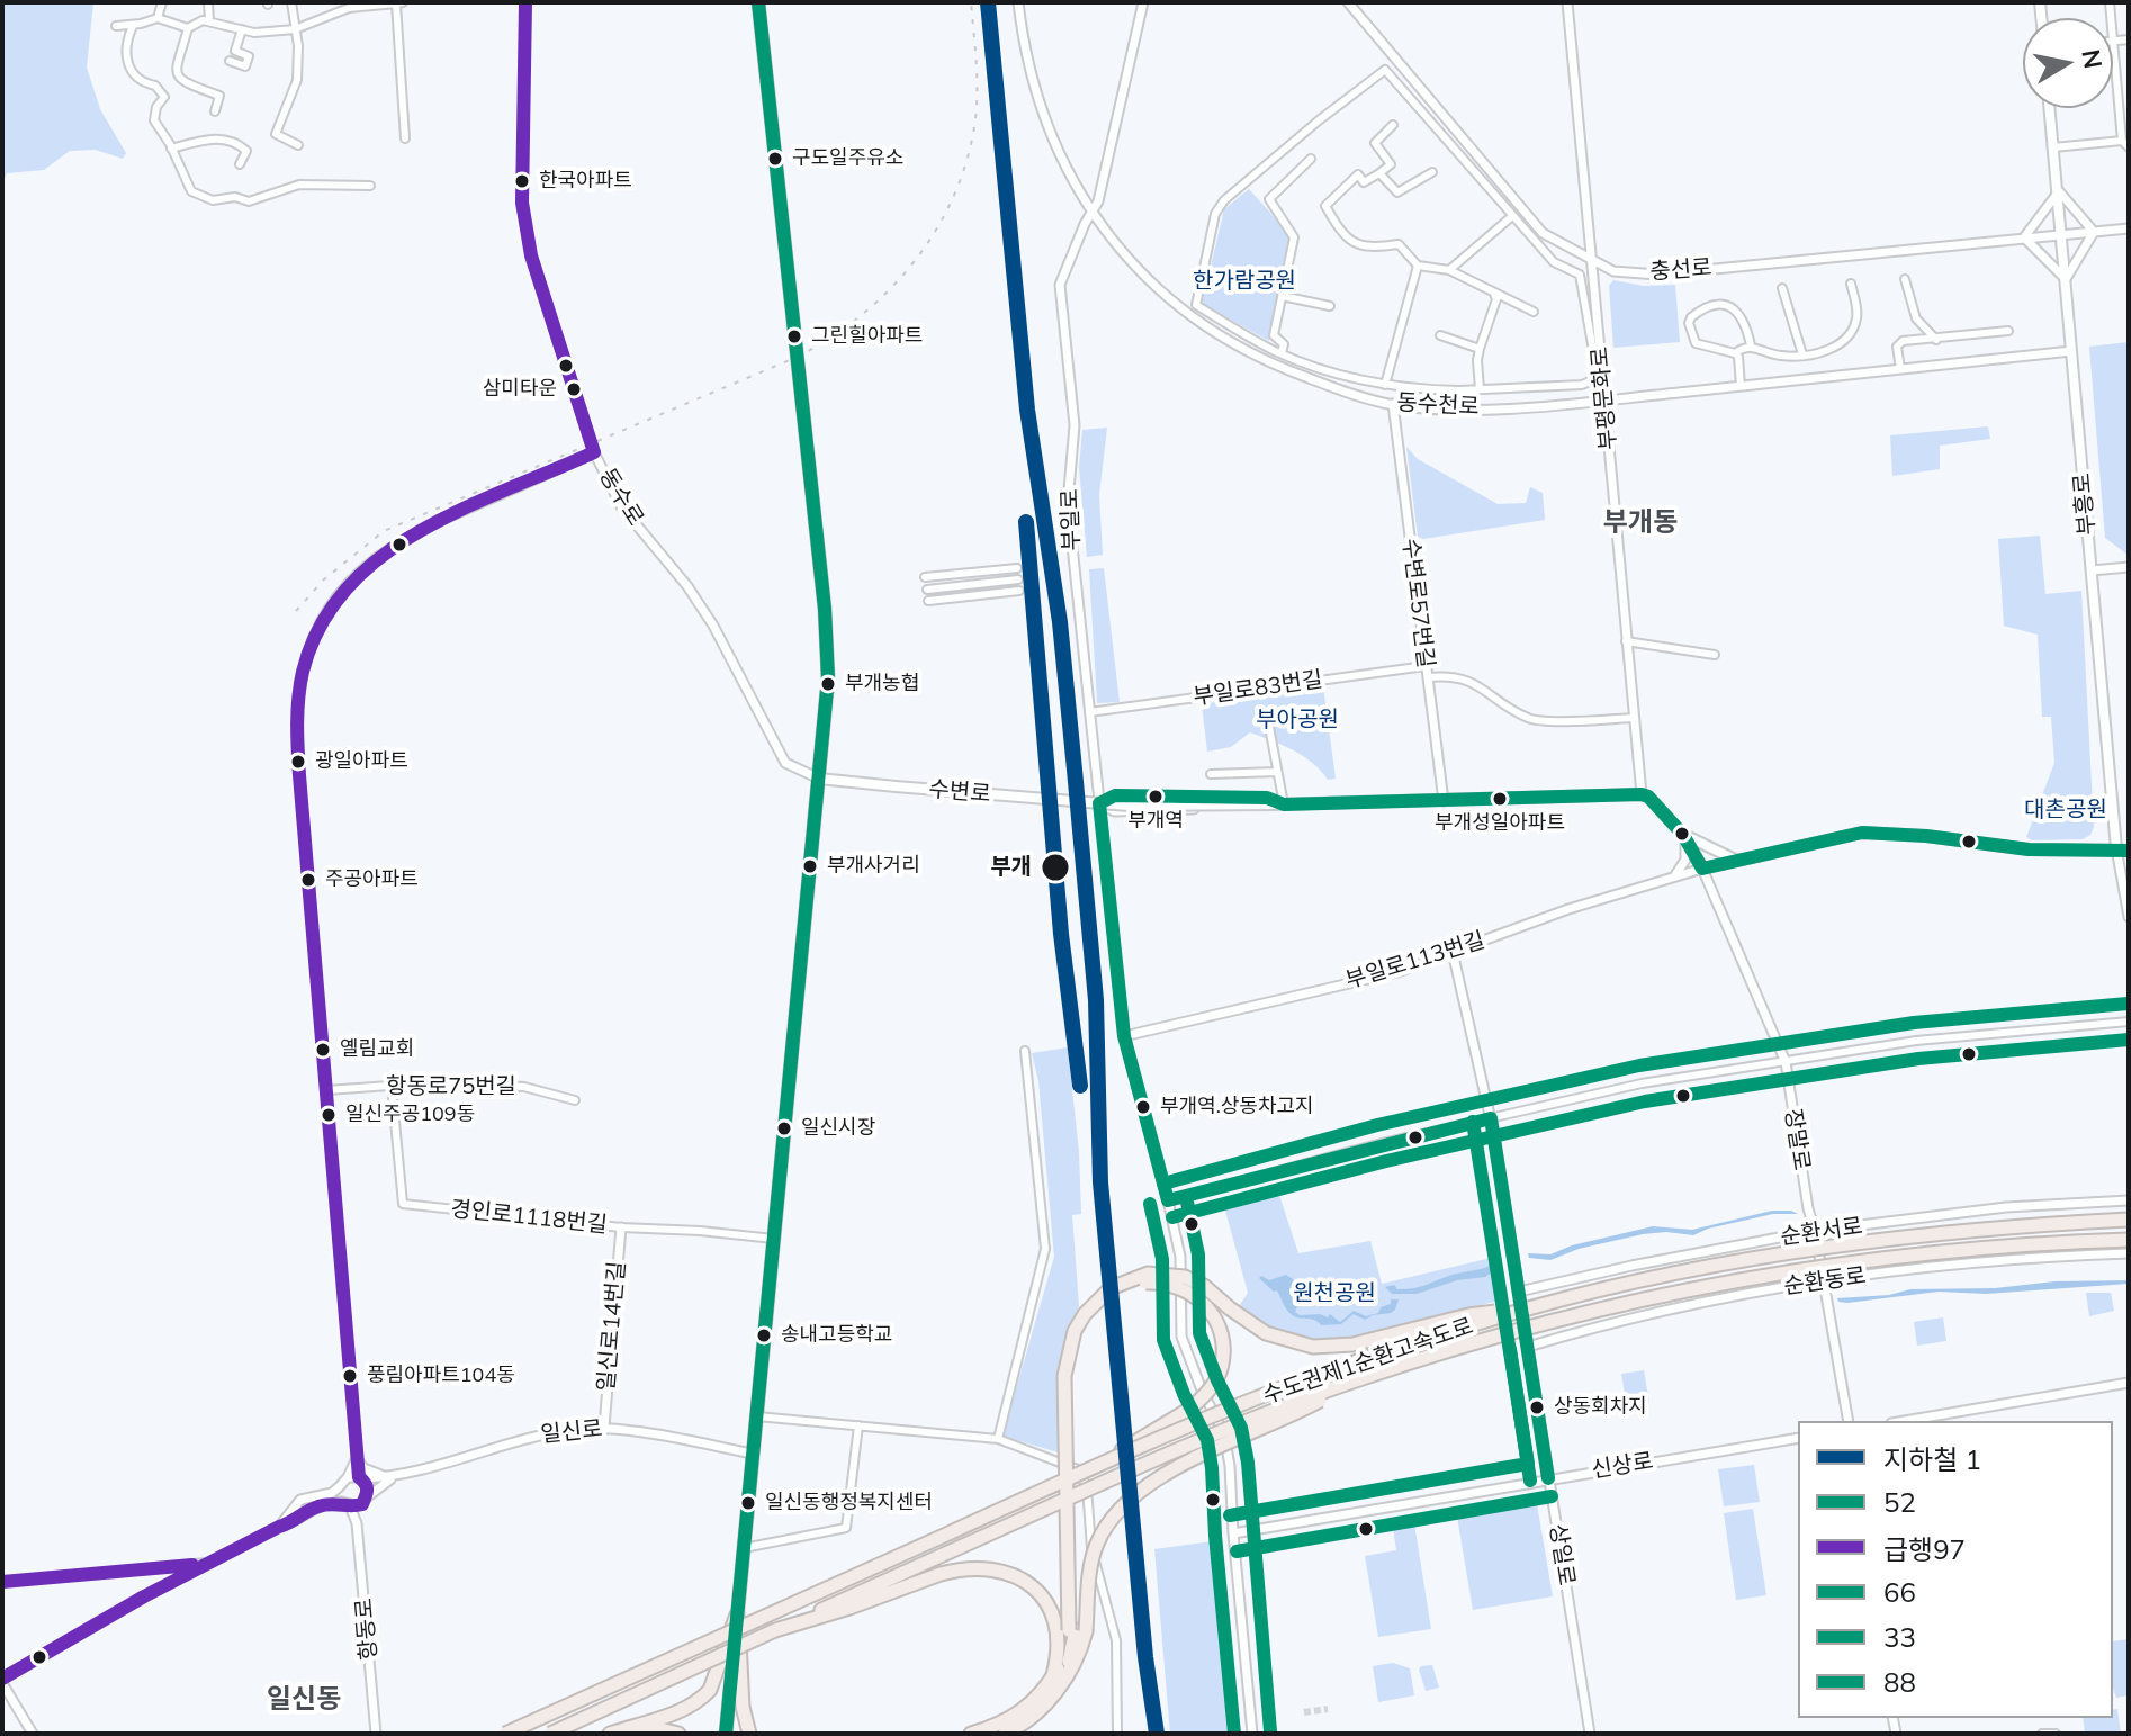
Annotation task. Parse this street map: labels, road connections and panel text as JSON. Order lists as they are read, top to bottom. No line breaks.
{"streets":{"highway":["수도권제1순환고속도로"],"main road":["부흥로","수변로"],"street":["충선로","부평문화로","동수천로","동수로","부일로","수변로57번길","부일로83번길","부일로113번길","항동로75번길","장말로","경인로1118번길","순환서로","순환동로","일신로14번길","일신로","신상로","상일로","항동로"]},"crossings":[["충선로","부평문화로"],["충선로","부흥로"],["부평문화로","동수천로"],["부평문화로","수변로"],["동수천로","부흥로"],["동수천로","부일로"],["동수천로","수변로57번길"],["동수로","수변로"],["부일로","부일로83번길"],["부일로","수변로"],["부일로","부일로113번길"],["부일로","신상로"],["수변로57번길","부일로83번길"],["수변로57번길","수변로"],["부일로113번길","장말로"],["부일로113번길","상일로"],["항동로75번길","경인로1118번길"],["장말로","순환서로"],["장말로","순환동로"],["경인로1118번길","일신로14번길"],["순환서로","상일로"],["순환동로","상일로"],["일신로14번길","일신로"],["일신로","항동로"],["신상로","상일로"]],"districts":["부개동","일신동"],"parks":["한가람공원","부아공원","대촌공원","원천공원"],"places":["구도일주유소","한국아파트","그린힐아파트","삼미타운","부개농협","광일아파트","부개역","부개성일아파트","부개사거리","부개","주공아파트","옐림교회","부개역.상동차고지","일신주공109동","일신시장","송내고등학교","풍림아파트104동","상동회차지","일신동행정복지센터"],"lines":["metro line 1","transit line 급행97","transit line 88","transit line 52","transit line 33","transit line 66"],"legend":["지하철 1","52","급행97","66","33","88"],"north":"right"}
